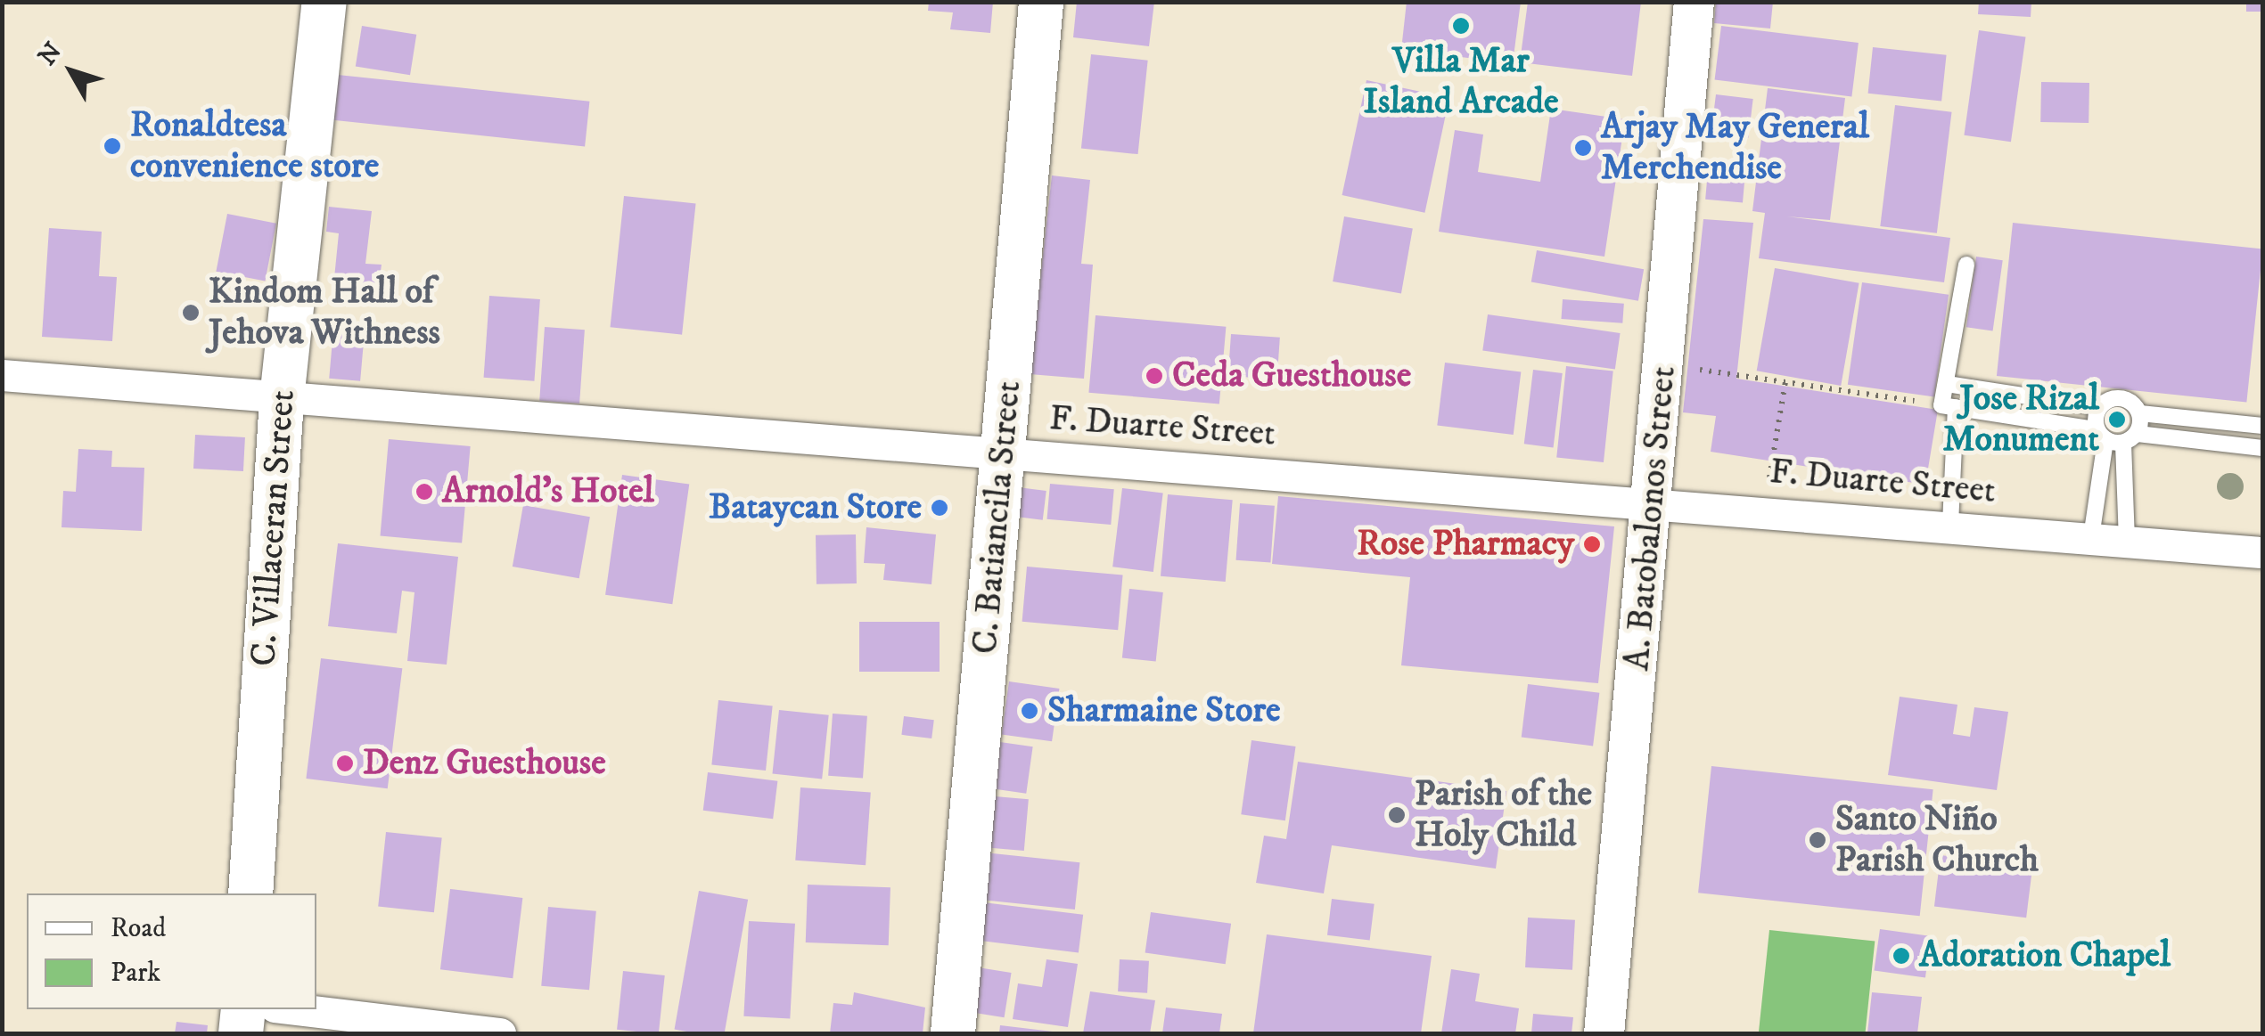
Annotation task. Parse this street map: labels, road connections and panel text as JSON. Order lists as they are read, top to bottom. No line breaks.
{"streets":{"main road":["C. Batiancila Street","C. Villaceran Street"],"street":["F. Duarte Street","A. Batobalonos Street"]},"crossings":[["F. Duarte Street","C. Batiancila Street"],["F. Duarte Street","A. Batobalonos Street"],["F. Duarte Street","C. Villaceran Street"]],"places":["Villa Mar Island Arcade","Ronaldtesa convenience store","Arjay May General Merchendise","Kindom Hall of Jehova Withness","Ceda Guesthouse","Jose Rizal Monument","Arnold's Hotel","Bataycan Store","Rose Pharmacy","Sharmaine Store","Denz Guesthouse","Parish of the Holy Child","Santo Niño Parish Church","Adoration Chapel"],"legend":["Road","Park"],"north":"top left"}
